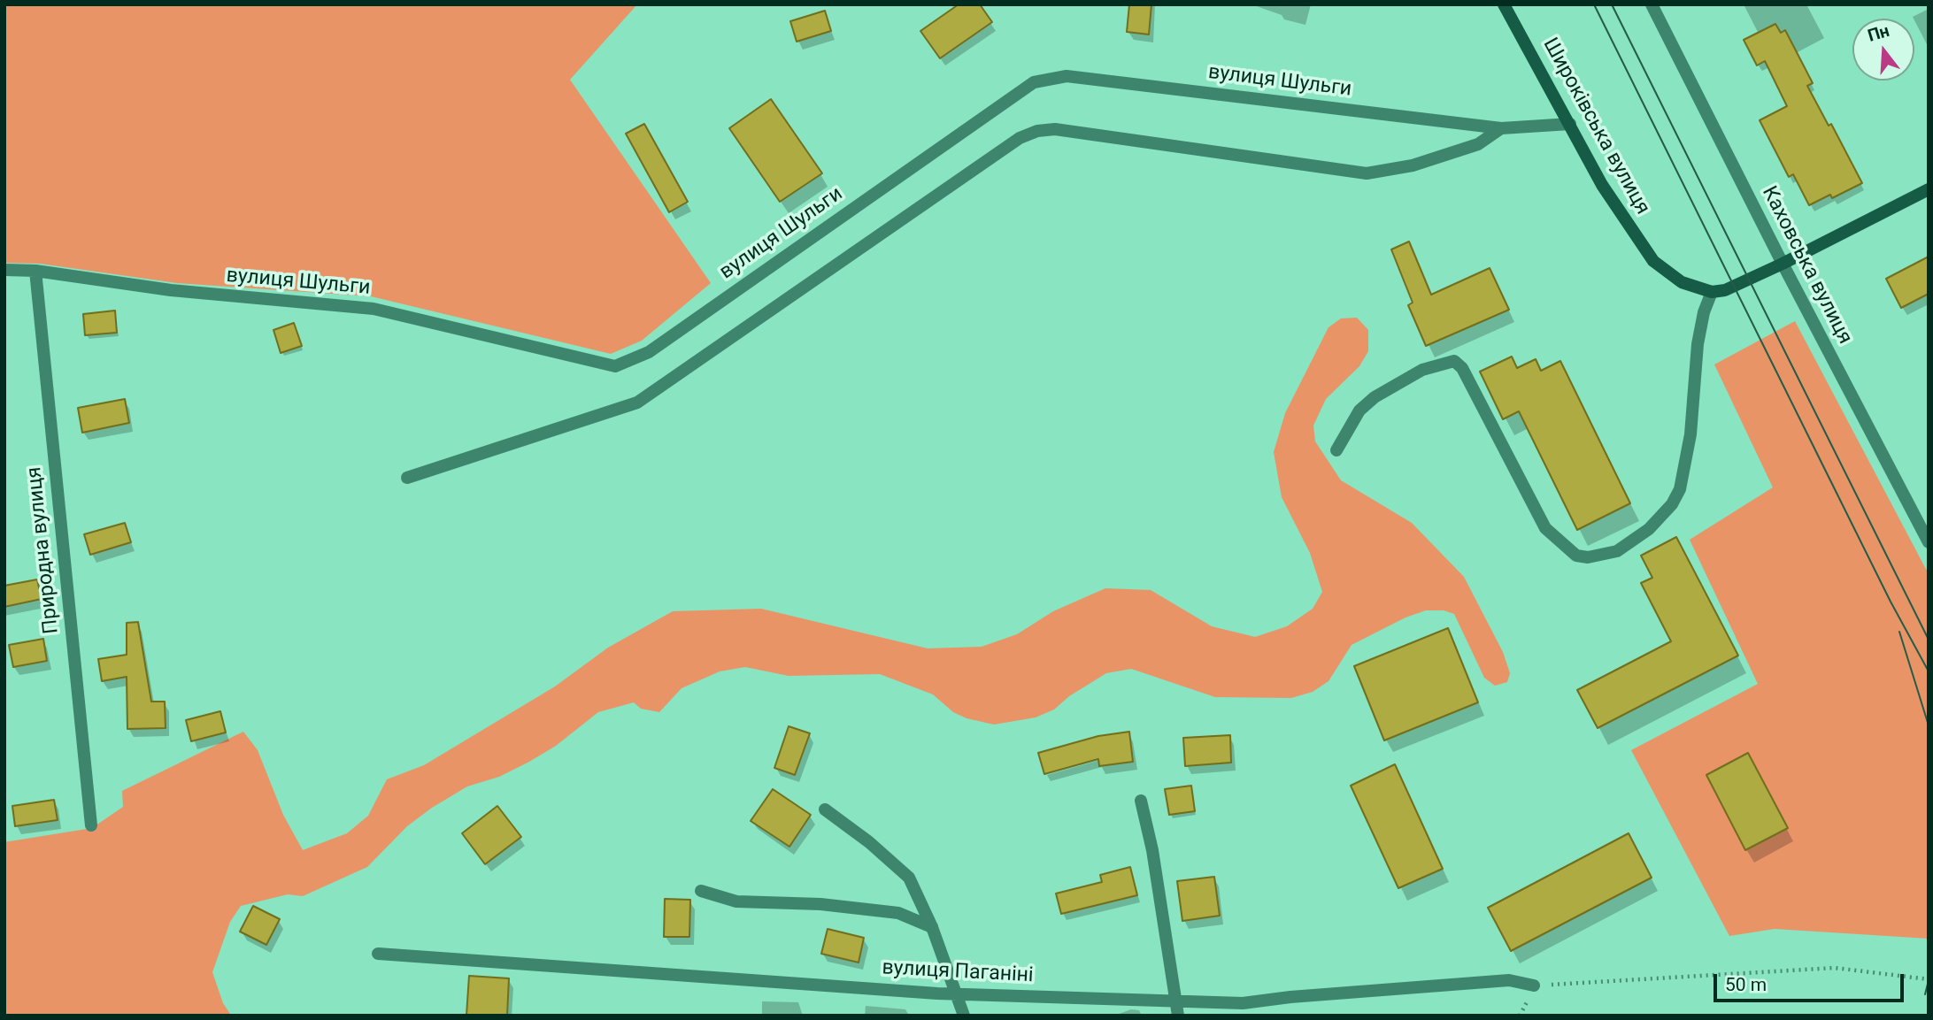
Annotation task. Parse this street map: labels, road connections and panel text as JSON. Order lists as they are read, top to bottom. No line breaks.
{"streets":{"main road":["Широківська вулиця"],"street":["вулиця Шульги","Каховська вулиця","Природна вулиця","вулиця Паганіні"]},"crossings":[["вулиця Шульги","Широківська вулиця"],["вулиця Шульги","Природна вулиця"],["Широківська вулиця","Каховська вулиця"]],"scale_bar":"50 m","north":"top"}
